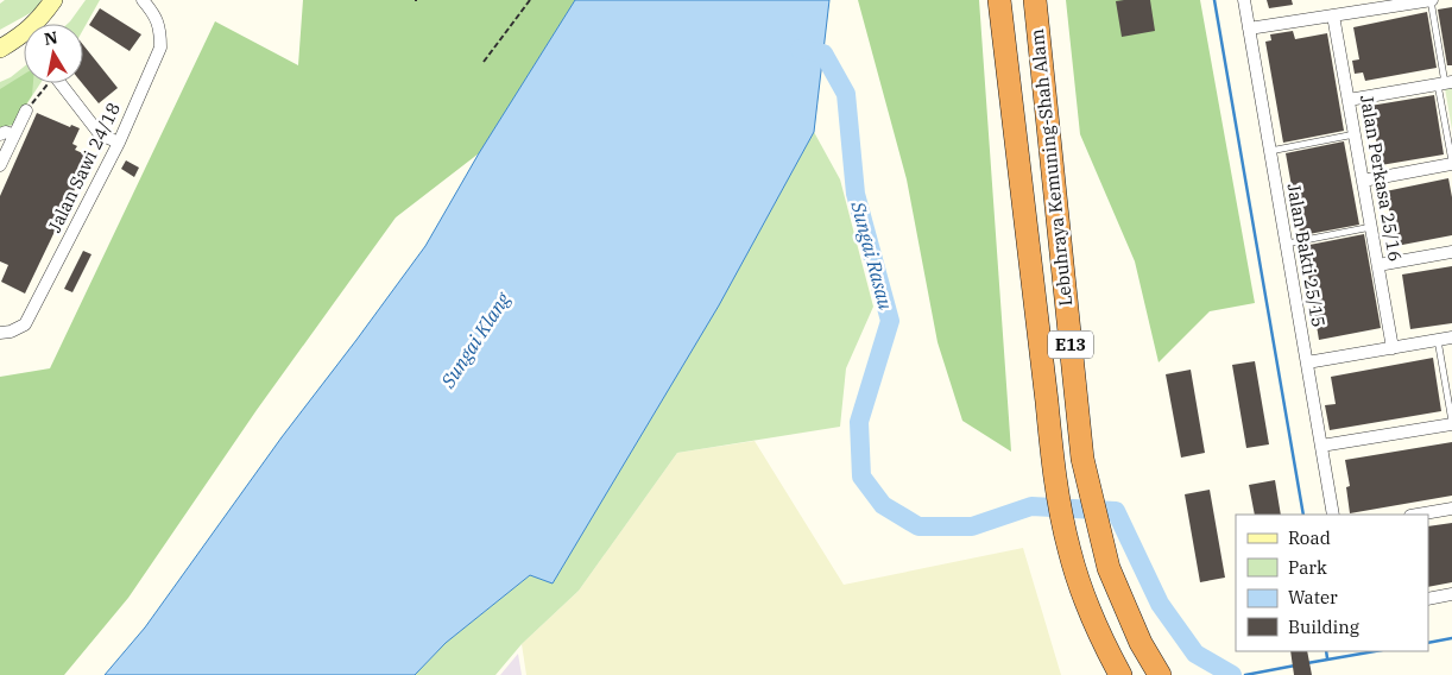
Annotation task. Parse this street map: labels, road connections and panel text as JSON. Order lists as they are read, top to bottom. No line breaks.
{"streets":{"highway":["Lebuhraya Kemuning-Shah Alam","E13"],"street":["Jalan Sawi 24/18","Jalan Perkasa 25/16","Jalan Bakti 25/15"]},"water":["Sungai Rasau","Sungai Klang"],"legend":["Road","Park","Water","Building"],"north":"top"}
